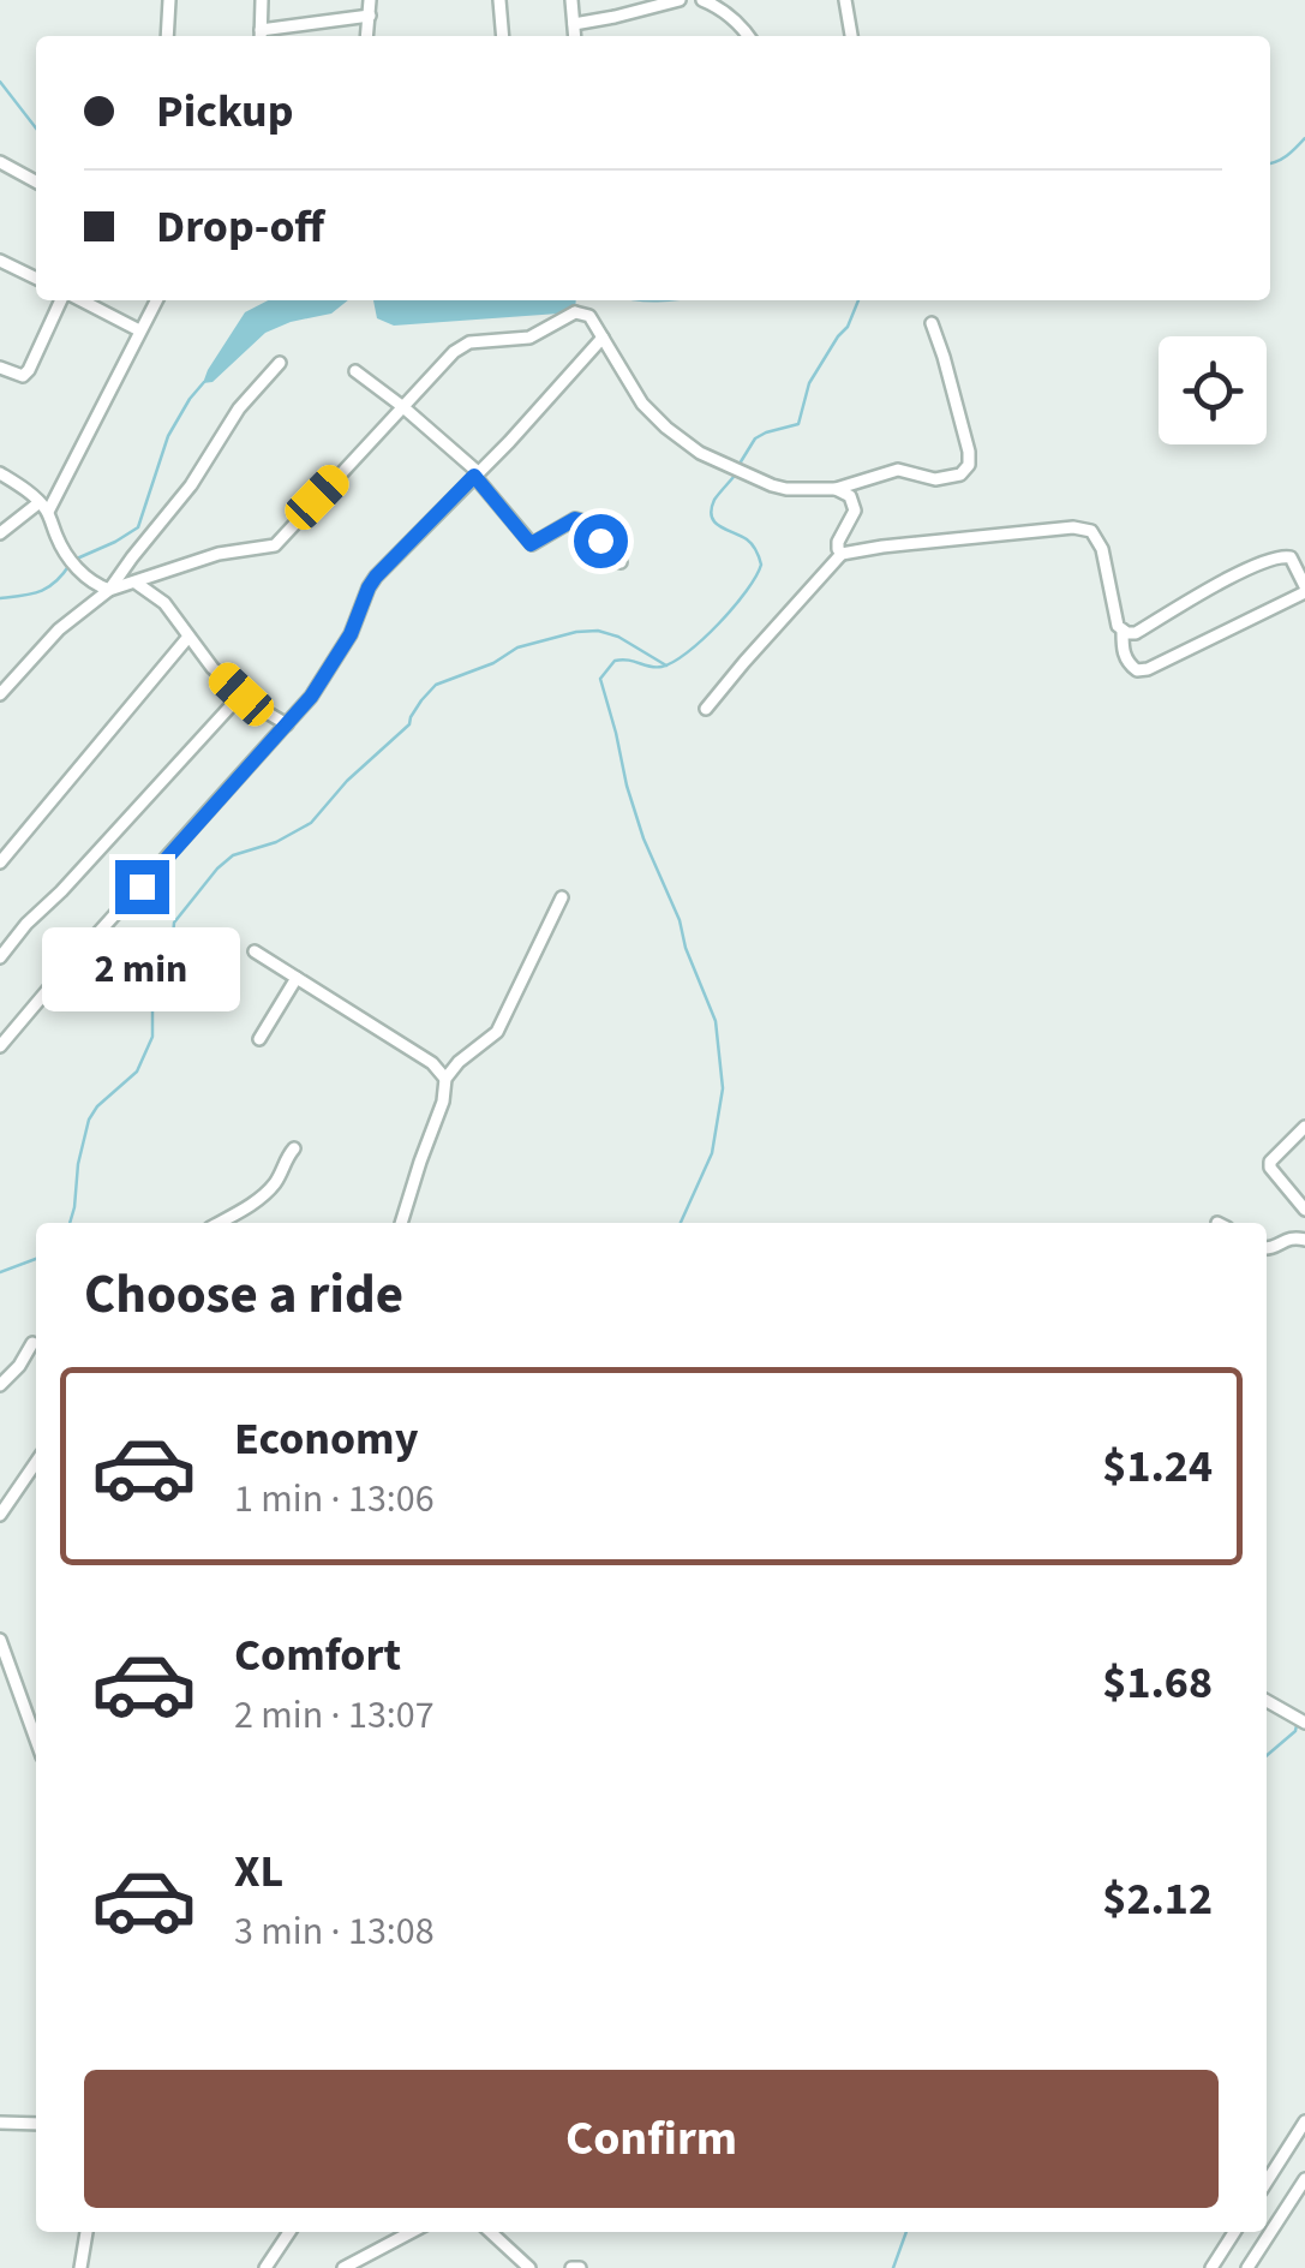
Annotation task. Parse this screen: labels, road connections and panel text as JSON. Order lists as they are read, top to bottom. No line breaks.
{"page":{"banner":["Pickup","Drop-off"],"bubble":"2 min","heading":"Choose a ride","list":[{"name":"Economy","note":"1 min · 13:06","value":"$1.24"},{"name":"Comfort","note":"2 min · 13:07","value":"$1.68"},{"name":"XL","note":"3 min · 13:08","value":"$2.12"}],"buttons":"Confirm"}}
